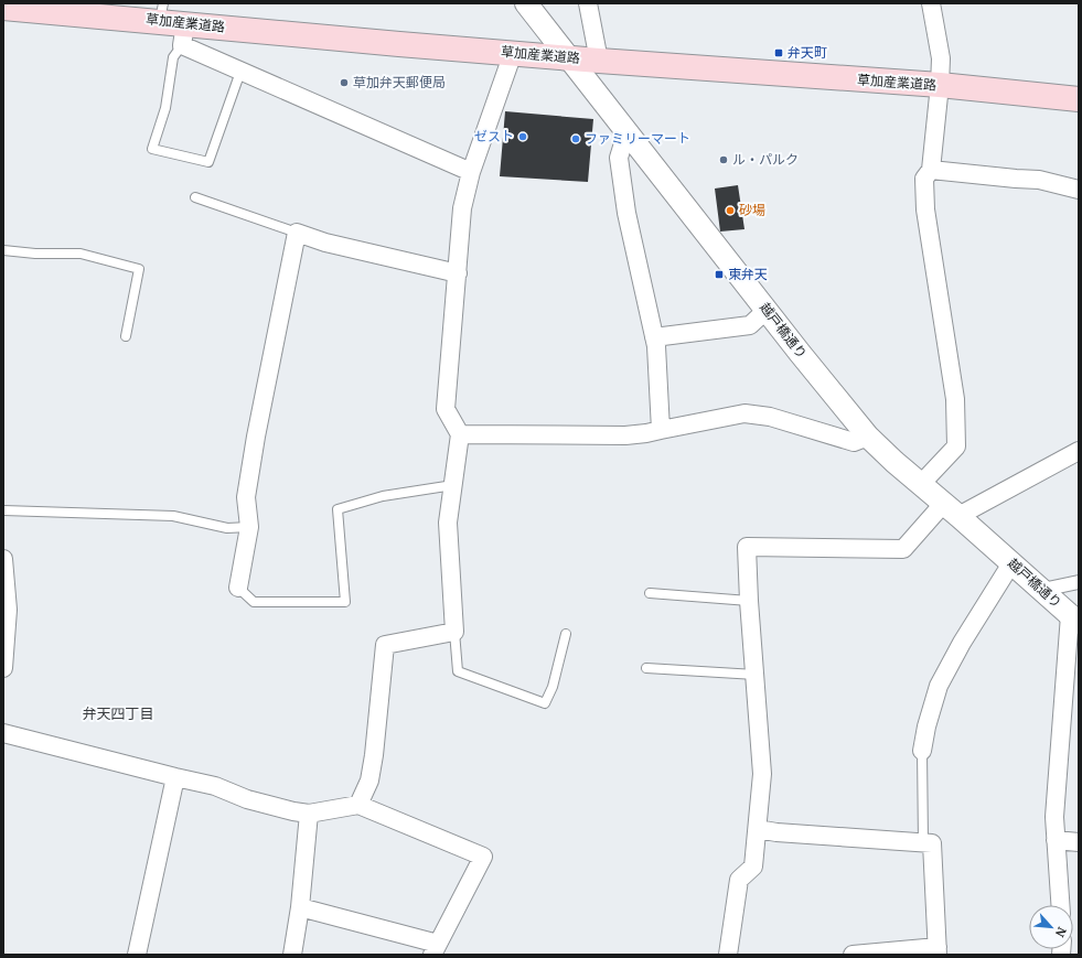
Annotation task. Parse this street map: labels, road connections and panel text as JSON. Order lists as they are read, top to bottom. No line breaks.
{"streets":{"main road":["草加産業道路"],"street":["越戸橋通り"]},"crossings":[["草加産業道路","越戸橋通り"]],"districts":["弁天四丁目"],"places":{"transit":["弁天町","東弁天"],"other":["草加弁天郵便局","ゼスト","ファミリーマート","ル・パルク","砂場"]},"north":"bottom right"}
